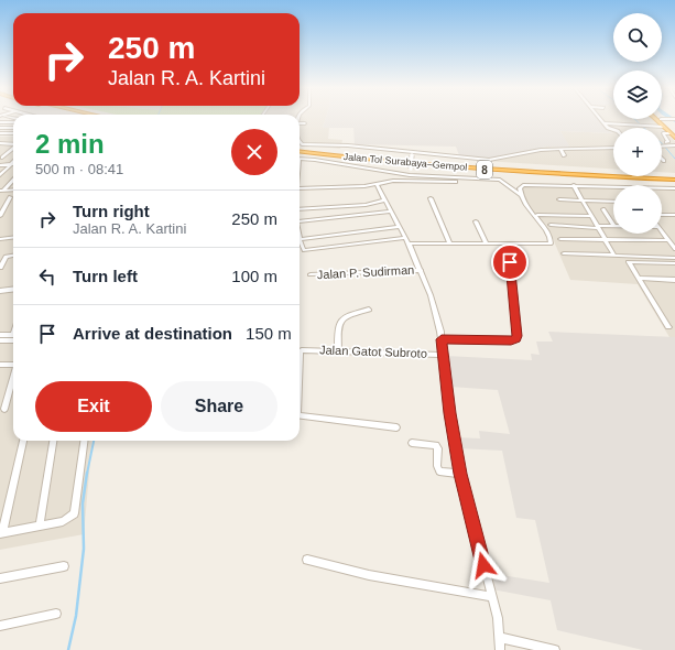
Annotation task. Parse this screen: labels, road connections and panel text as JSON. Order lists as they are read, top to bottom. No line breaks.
{"streets":{"highway":["Jalan Tol Surabaya–Gempol","8"],"street":["Jalan P. Sudirman","Jalan Gatot Subroto"]},"page":{"map_buttons":["+","−"],"turn":["250 m","Jalan R. A. Kartini"],"heading":["2 min","500 m · 08:41"],"list":[{"name":"Turn right","note":"Jalan R. A. Kartini","value":"250 m"},{"name":"Turn left","value":"100 m"},{"name":"Arrive at destination","value":"150 m"}],"buttons":["Exit","Share"]}}
